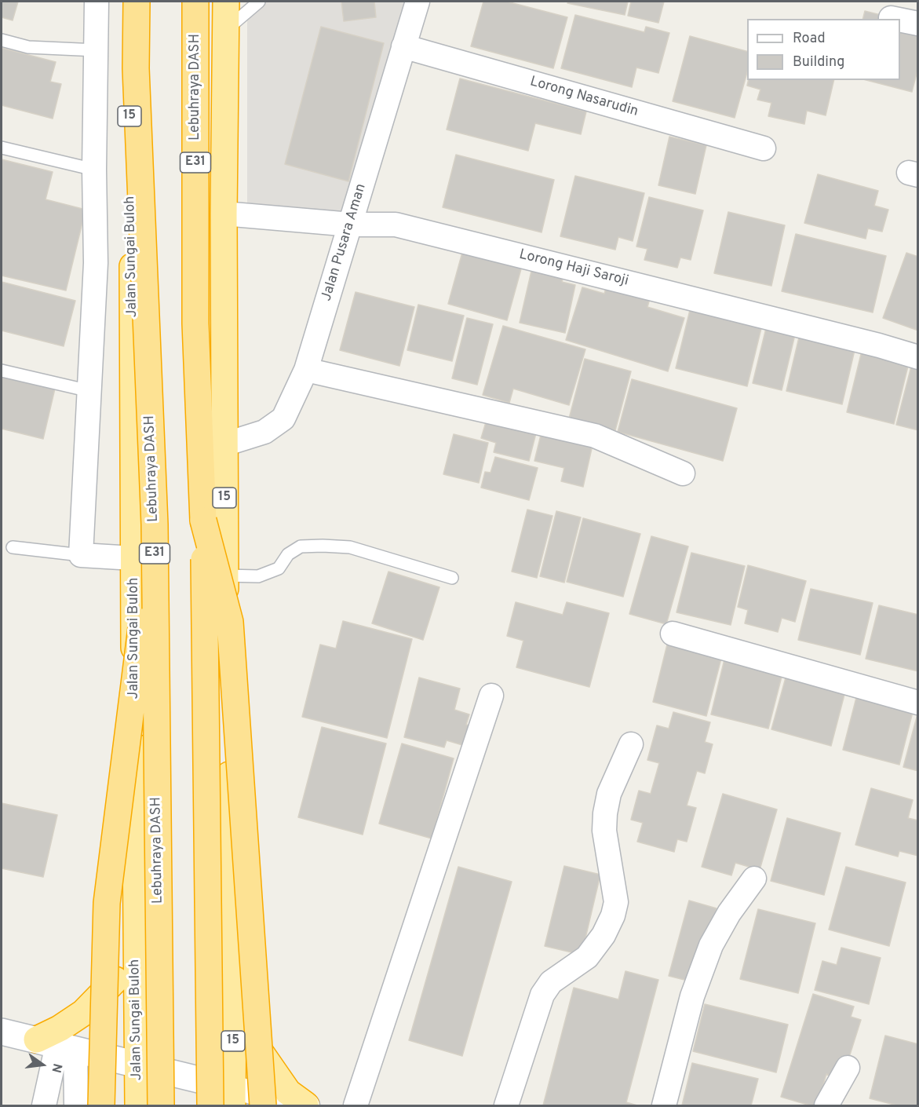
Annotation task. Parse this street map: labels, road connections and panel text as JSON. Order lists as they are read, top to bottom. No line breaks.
{"streets":{"highway":["Lebuhraya DASH","15","E31","Jalan Sungai Buloh"],"street":["Lorong Nasarudin","Jalan Pusara Aman","Lorong Haji Saroji"]},"crossings":[["Lorong Nasarudin","Jalan Pusara Aman"],["15","Jalan Pusara Aman"],["15","Lorong Haji Saroji"],["Jalan Pusara Aman","Lorong Haji Saroji"]],"legend":["Road","Building"],"north":"right"}
